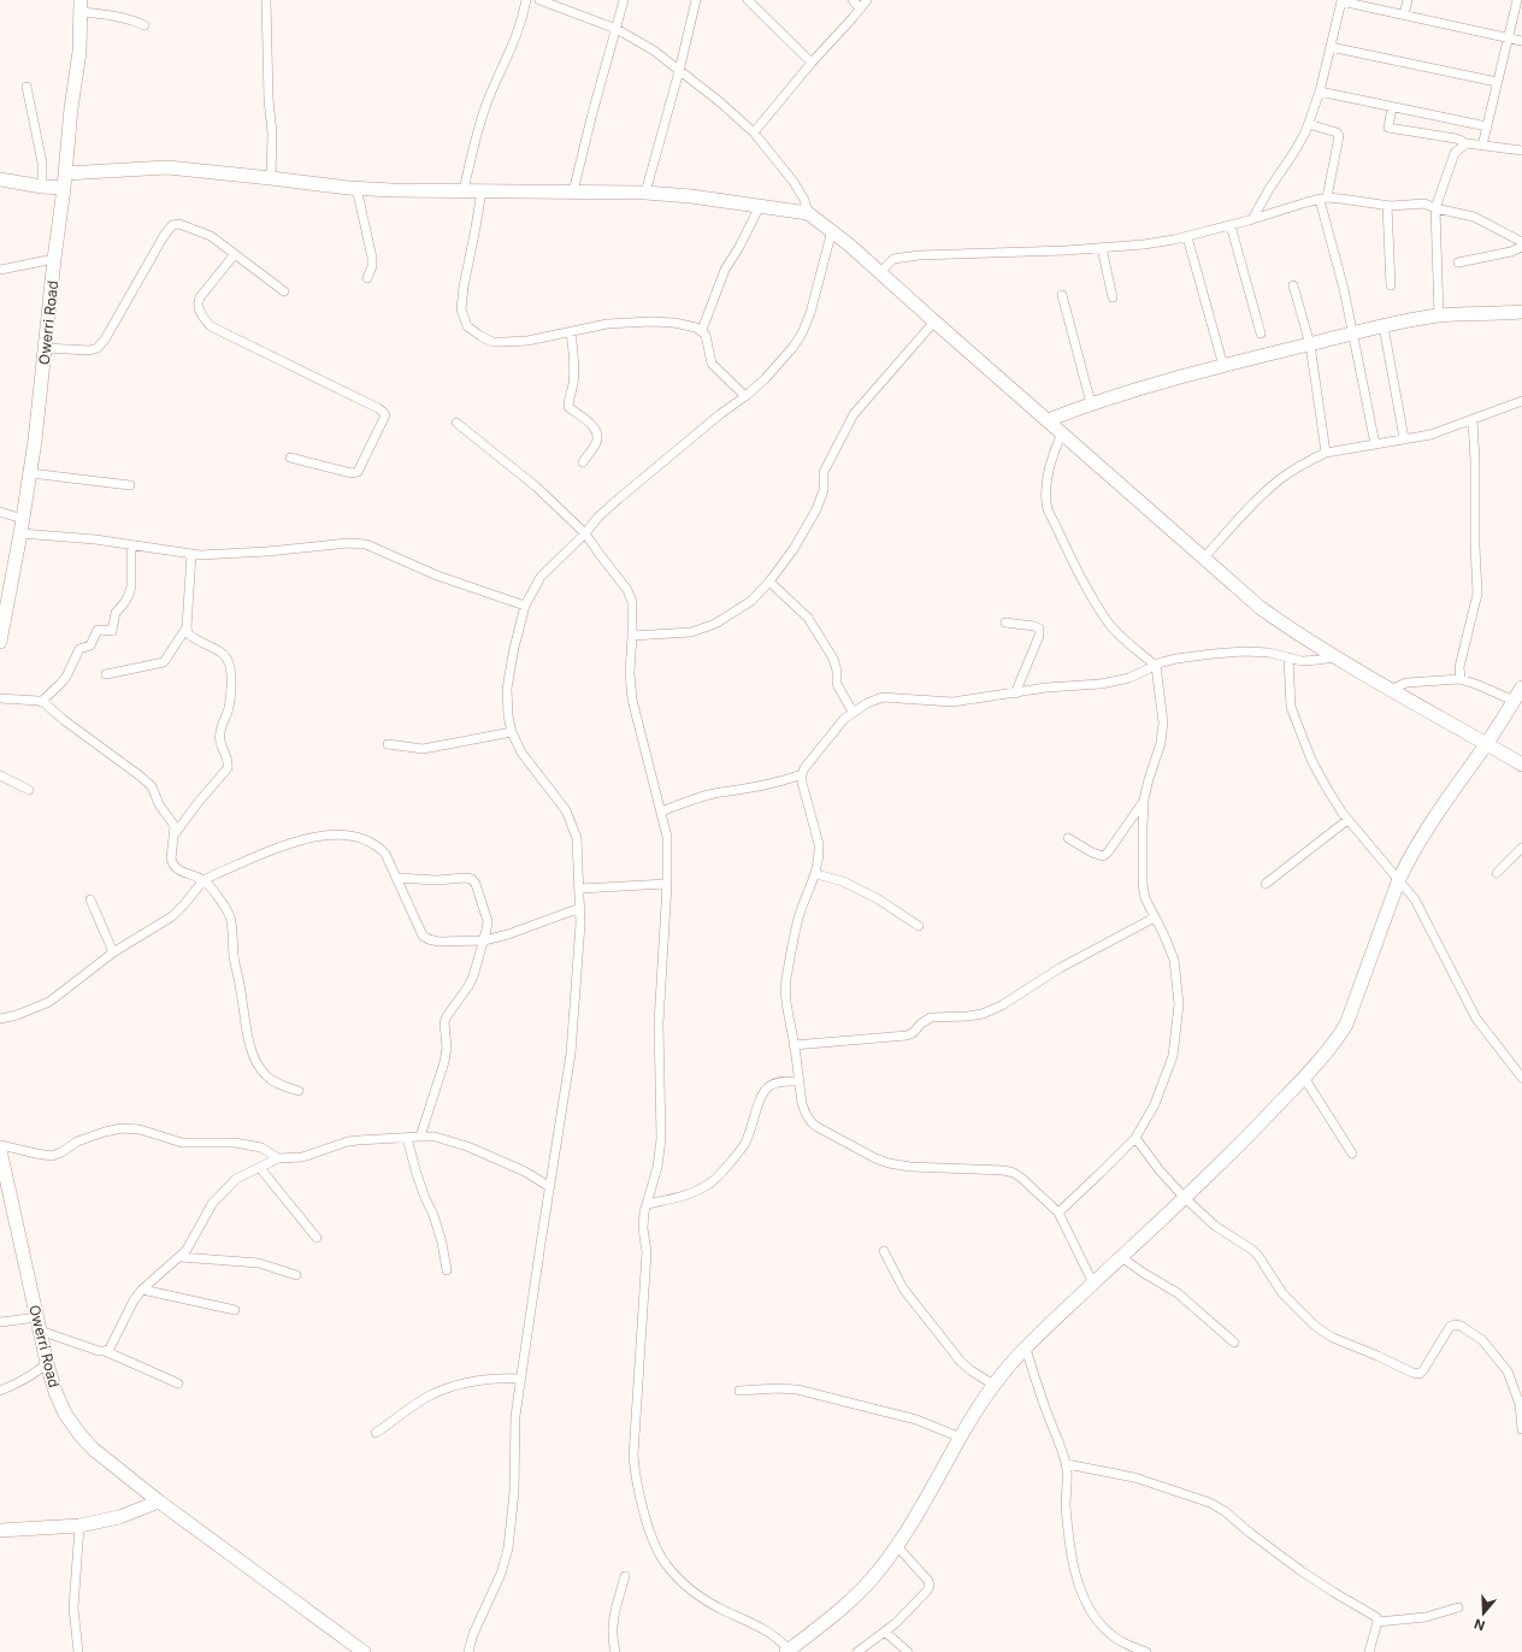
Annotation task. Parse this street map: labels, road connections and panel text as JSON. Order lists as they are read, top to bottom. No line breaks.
{"streets":{"main road":["Owerri Road"]},"north":"bottom"}
